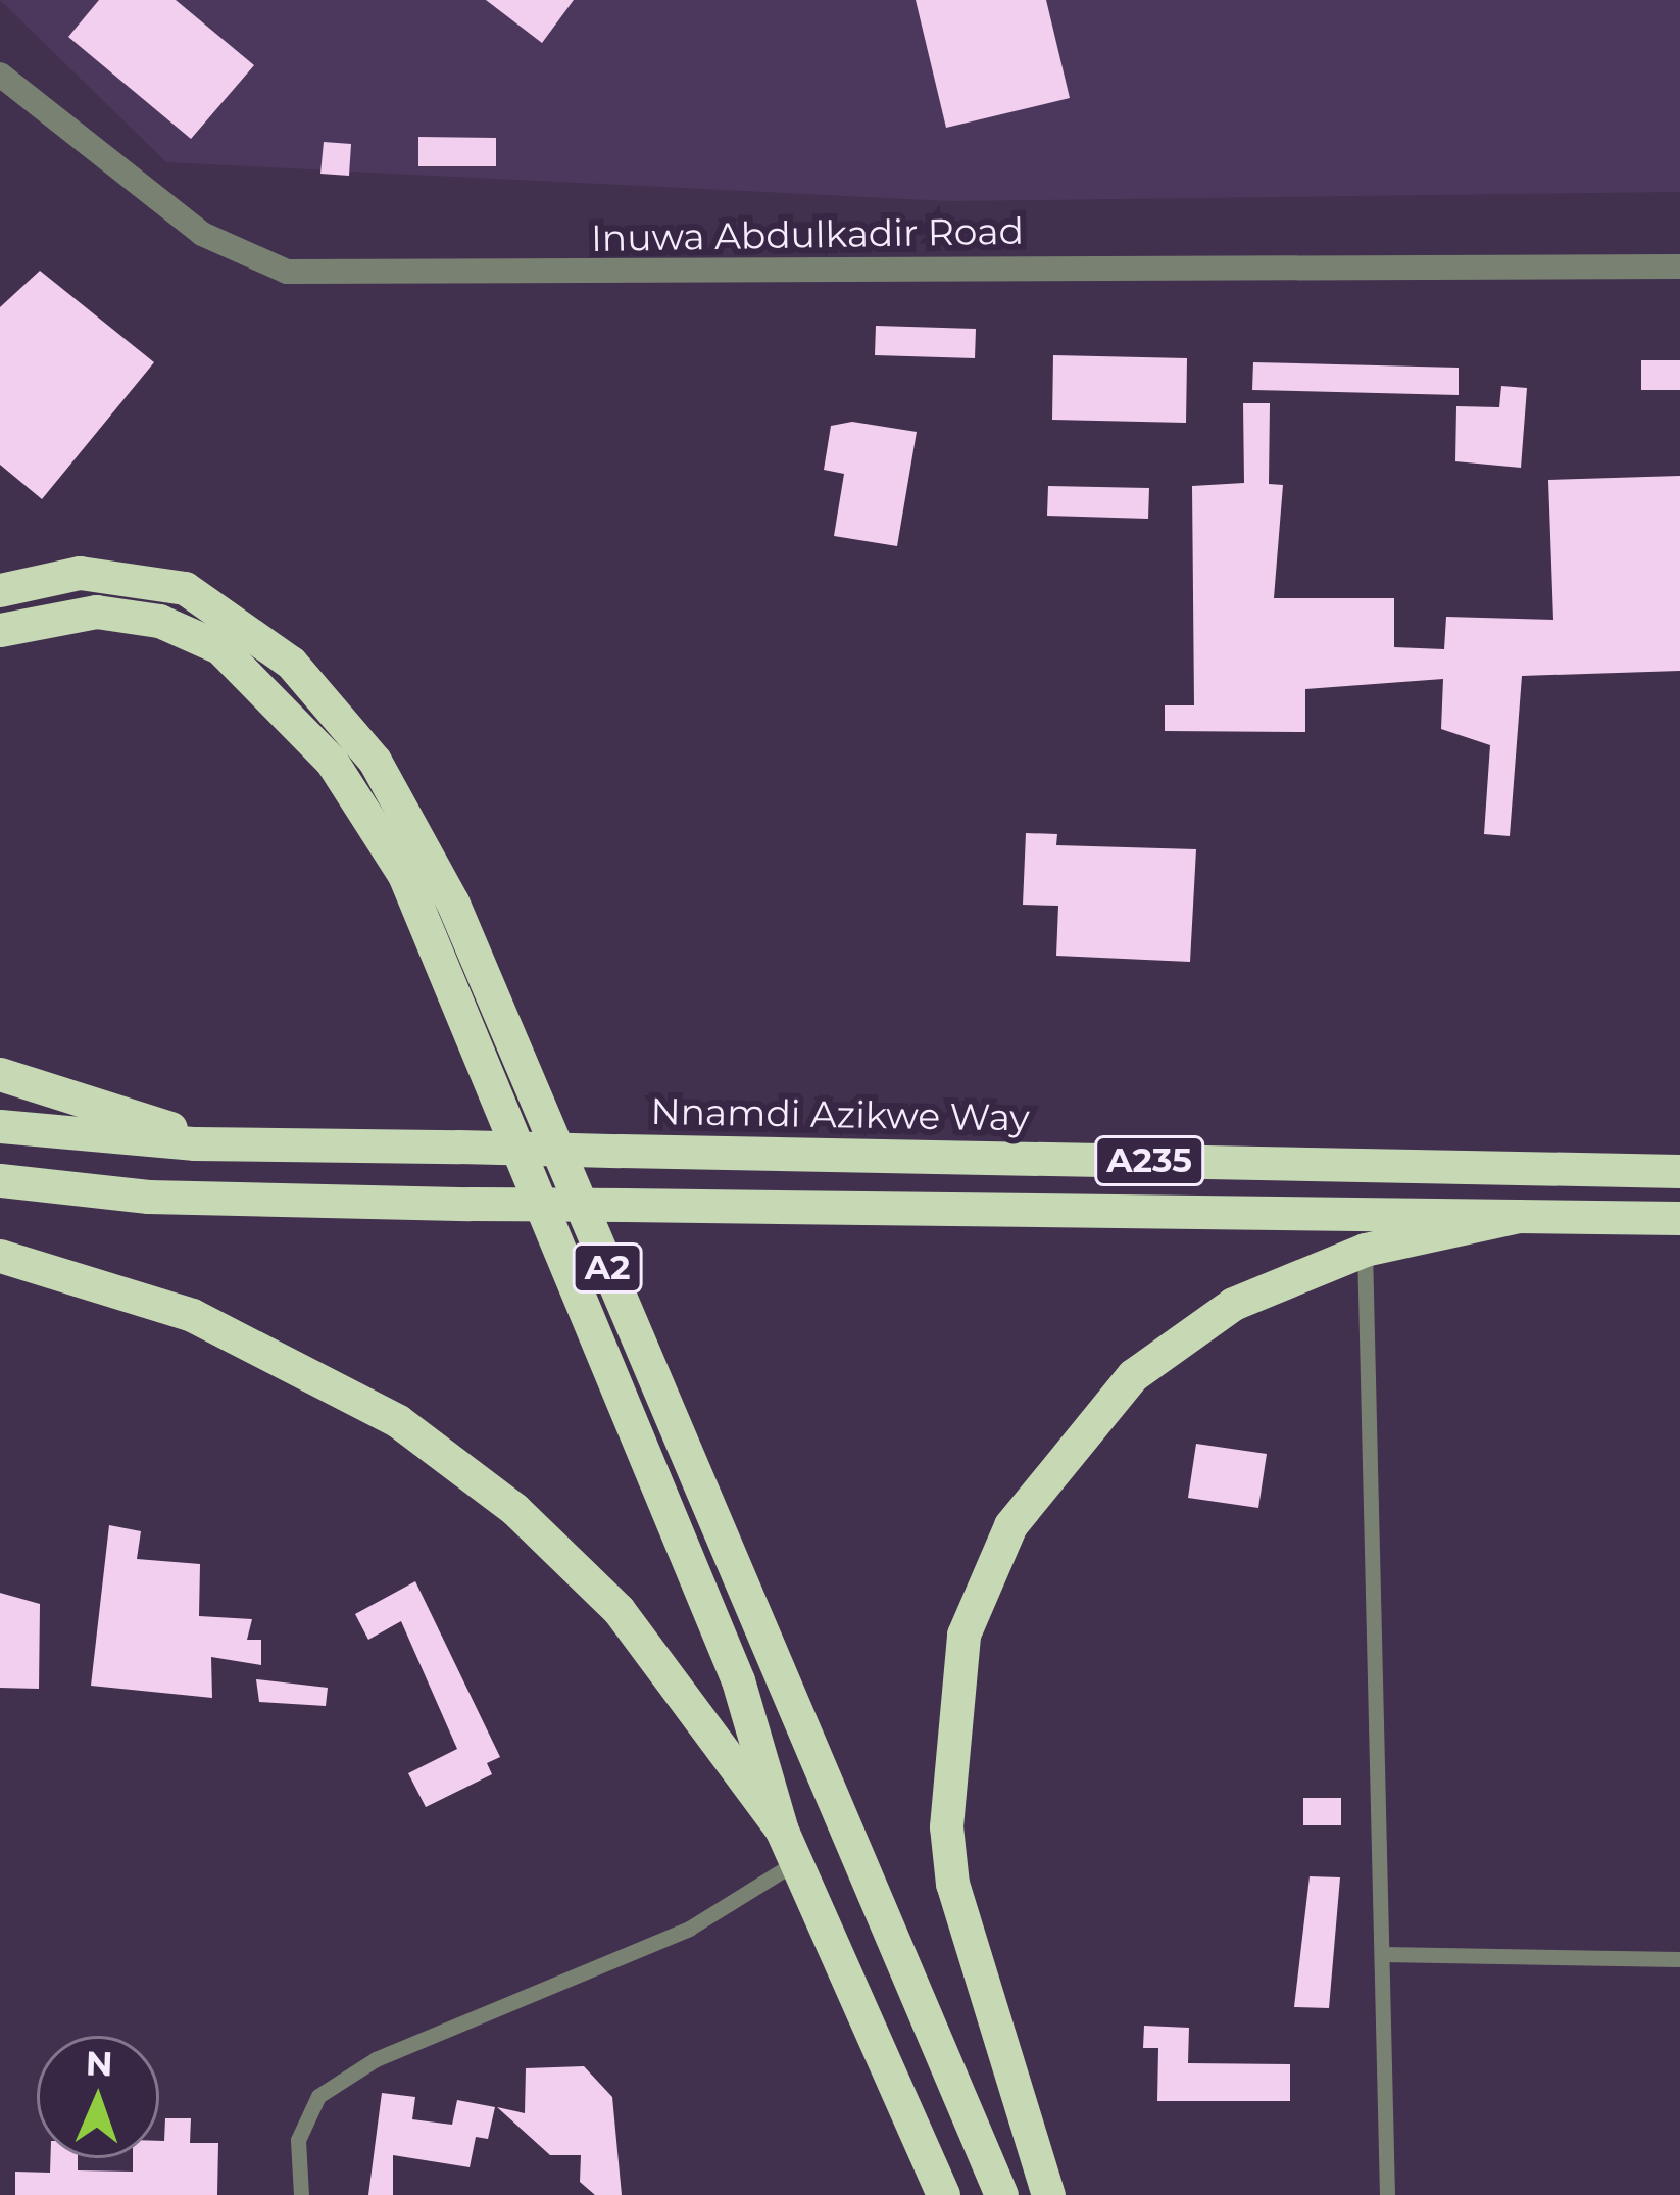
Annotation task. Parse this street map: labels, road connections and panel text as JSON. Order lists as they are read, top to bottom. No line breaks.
{"streets":{"highway":["Nnamdi Azikwe Way","A235","A2"],"street":["Inuwa Abdulkadir Road"]},"north":"top"}
